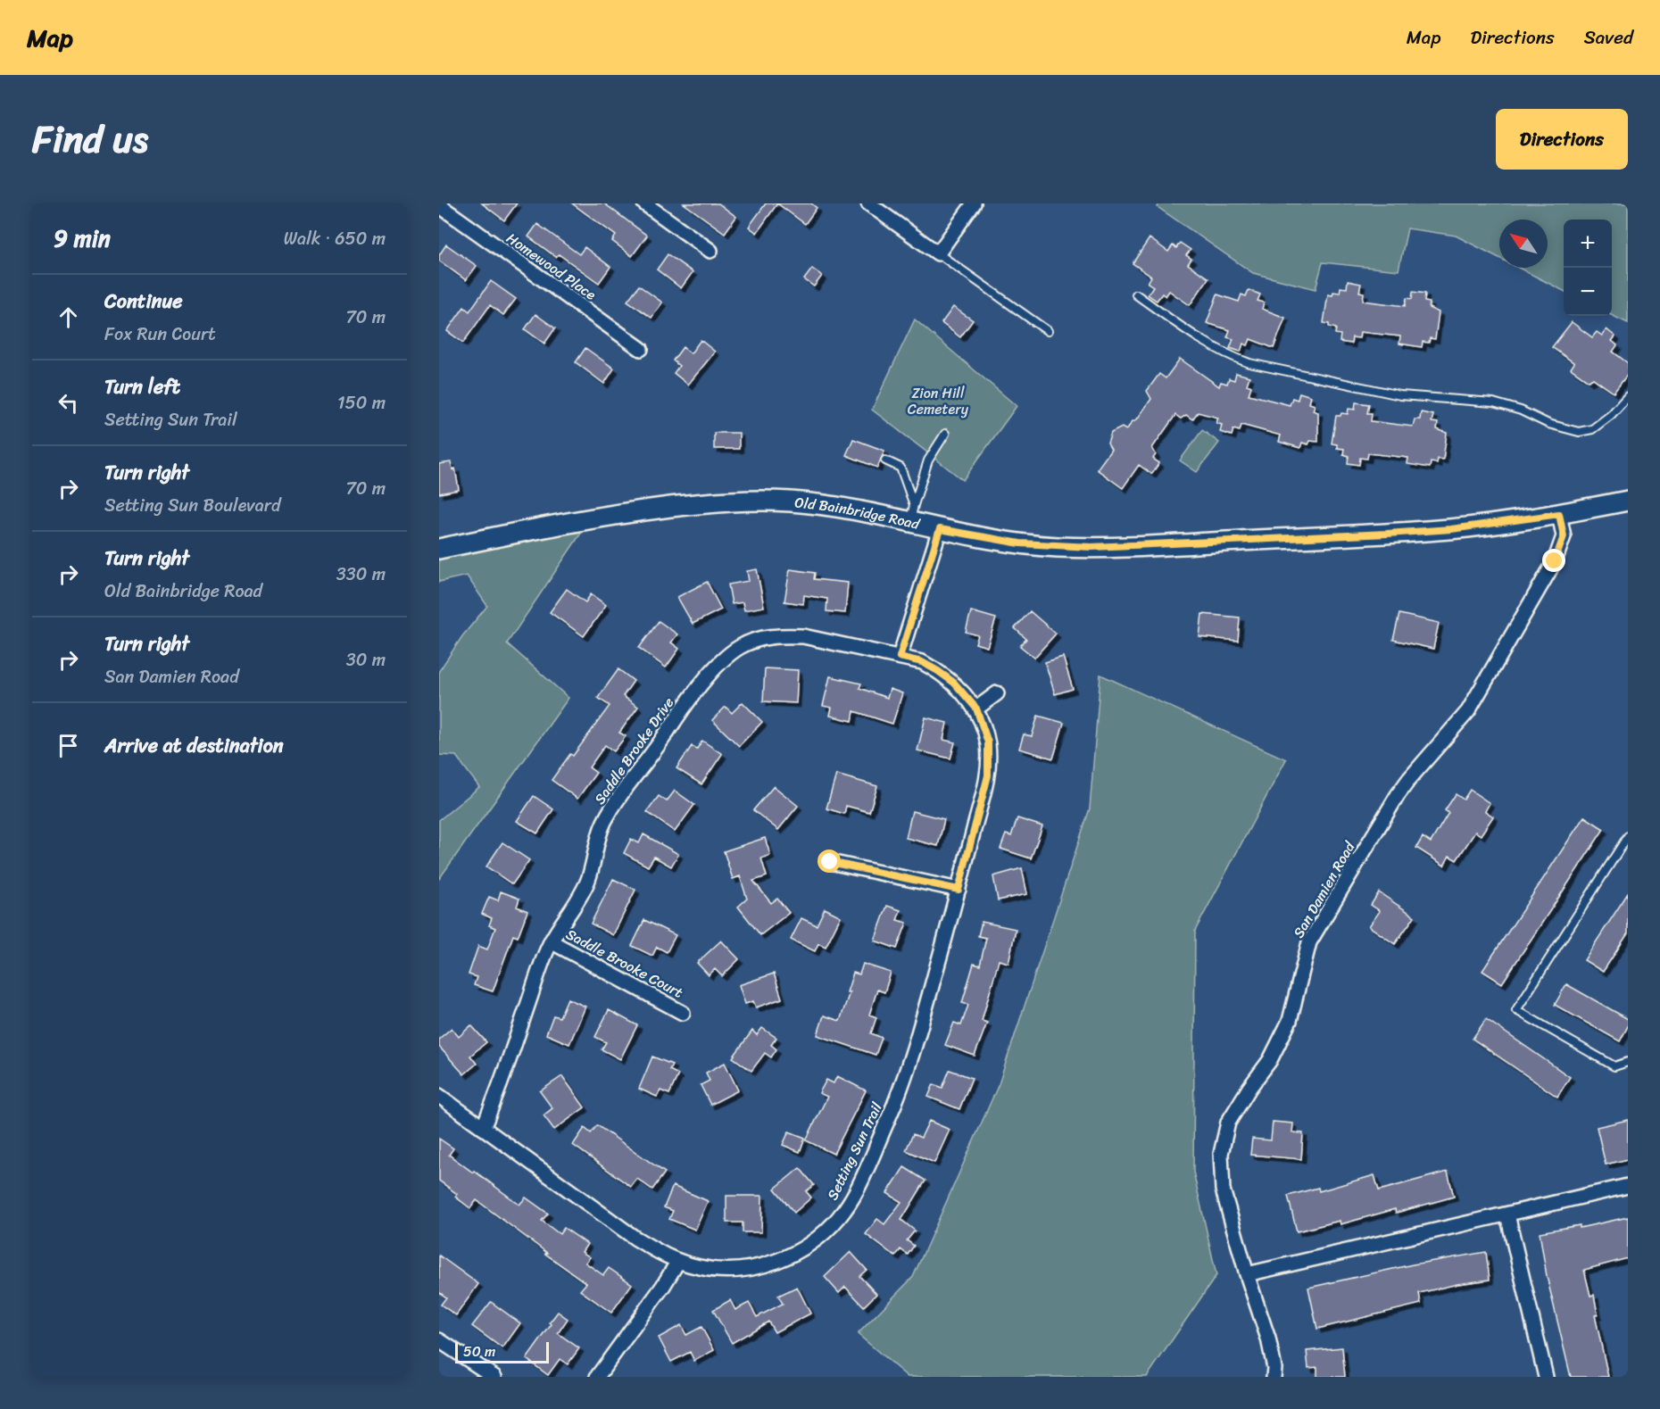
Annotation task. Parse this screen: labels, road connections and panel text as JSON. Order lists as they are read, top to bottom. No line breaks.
{"streets":{"main road":["Old Bainbridge Road"],"street":["Homewood Place","Saddle Brooke Drive","San Damien Road","Saddle Brooke Court","Setting Sun Trail"]},"crossings":[["Old Bainbridge Road","San Damien Road"],["Saddle Brooke Drive","Saddle Brooke Court"],["Saddle Brooke Drive","Setting Sun Trail"]],"parks":["Zion Hill Cemetery"],"scale_bar":"50 m","north":"top left","page":{"header":"Map","nav":["Map","Directions","Saved"],"title":"Find us","buttons":"Directions","heading":["9 min","Walk · 650 m"],"map_buttons":["+","−"],"list":[["Continue","Fox Run Court","70 m"],["Turn left","Setting Sun Trail","150 m"],["Turn right","Setting Sun Boulevard","70 m"],["Turn right","Old Bainbridge Road","330 m"],["Turn right","San Damien Road","30 m"],"Arrive at destination"],"scale":"50 m"}}
